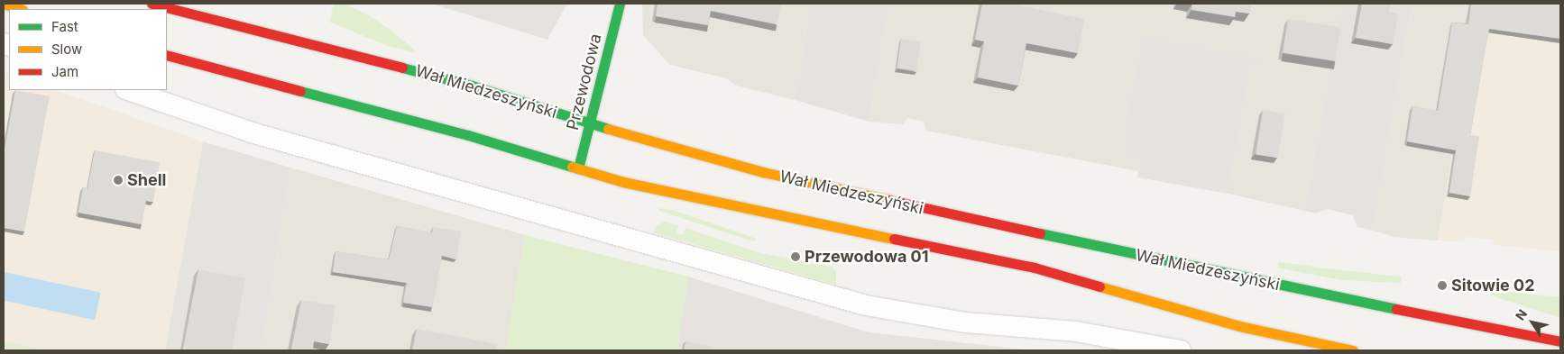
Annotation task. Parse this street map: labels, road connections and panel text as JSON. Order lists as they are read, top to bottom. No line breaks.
{"streets":{"main road":["Przewodowa","Wał Miedzeszyński"]},"crossings":[["Przewodowa","Wał Miedzeszyński"]],"places":["Shell","Przewodowa 01","Sitowie 02"],"legend":["Fast","Slow","Jam"],"north":"top left"}
